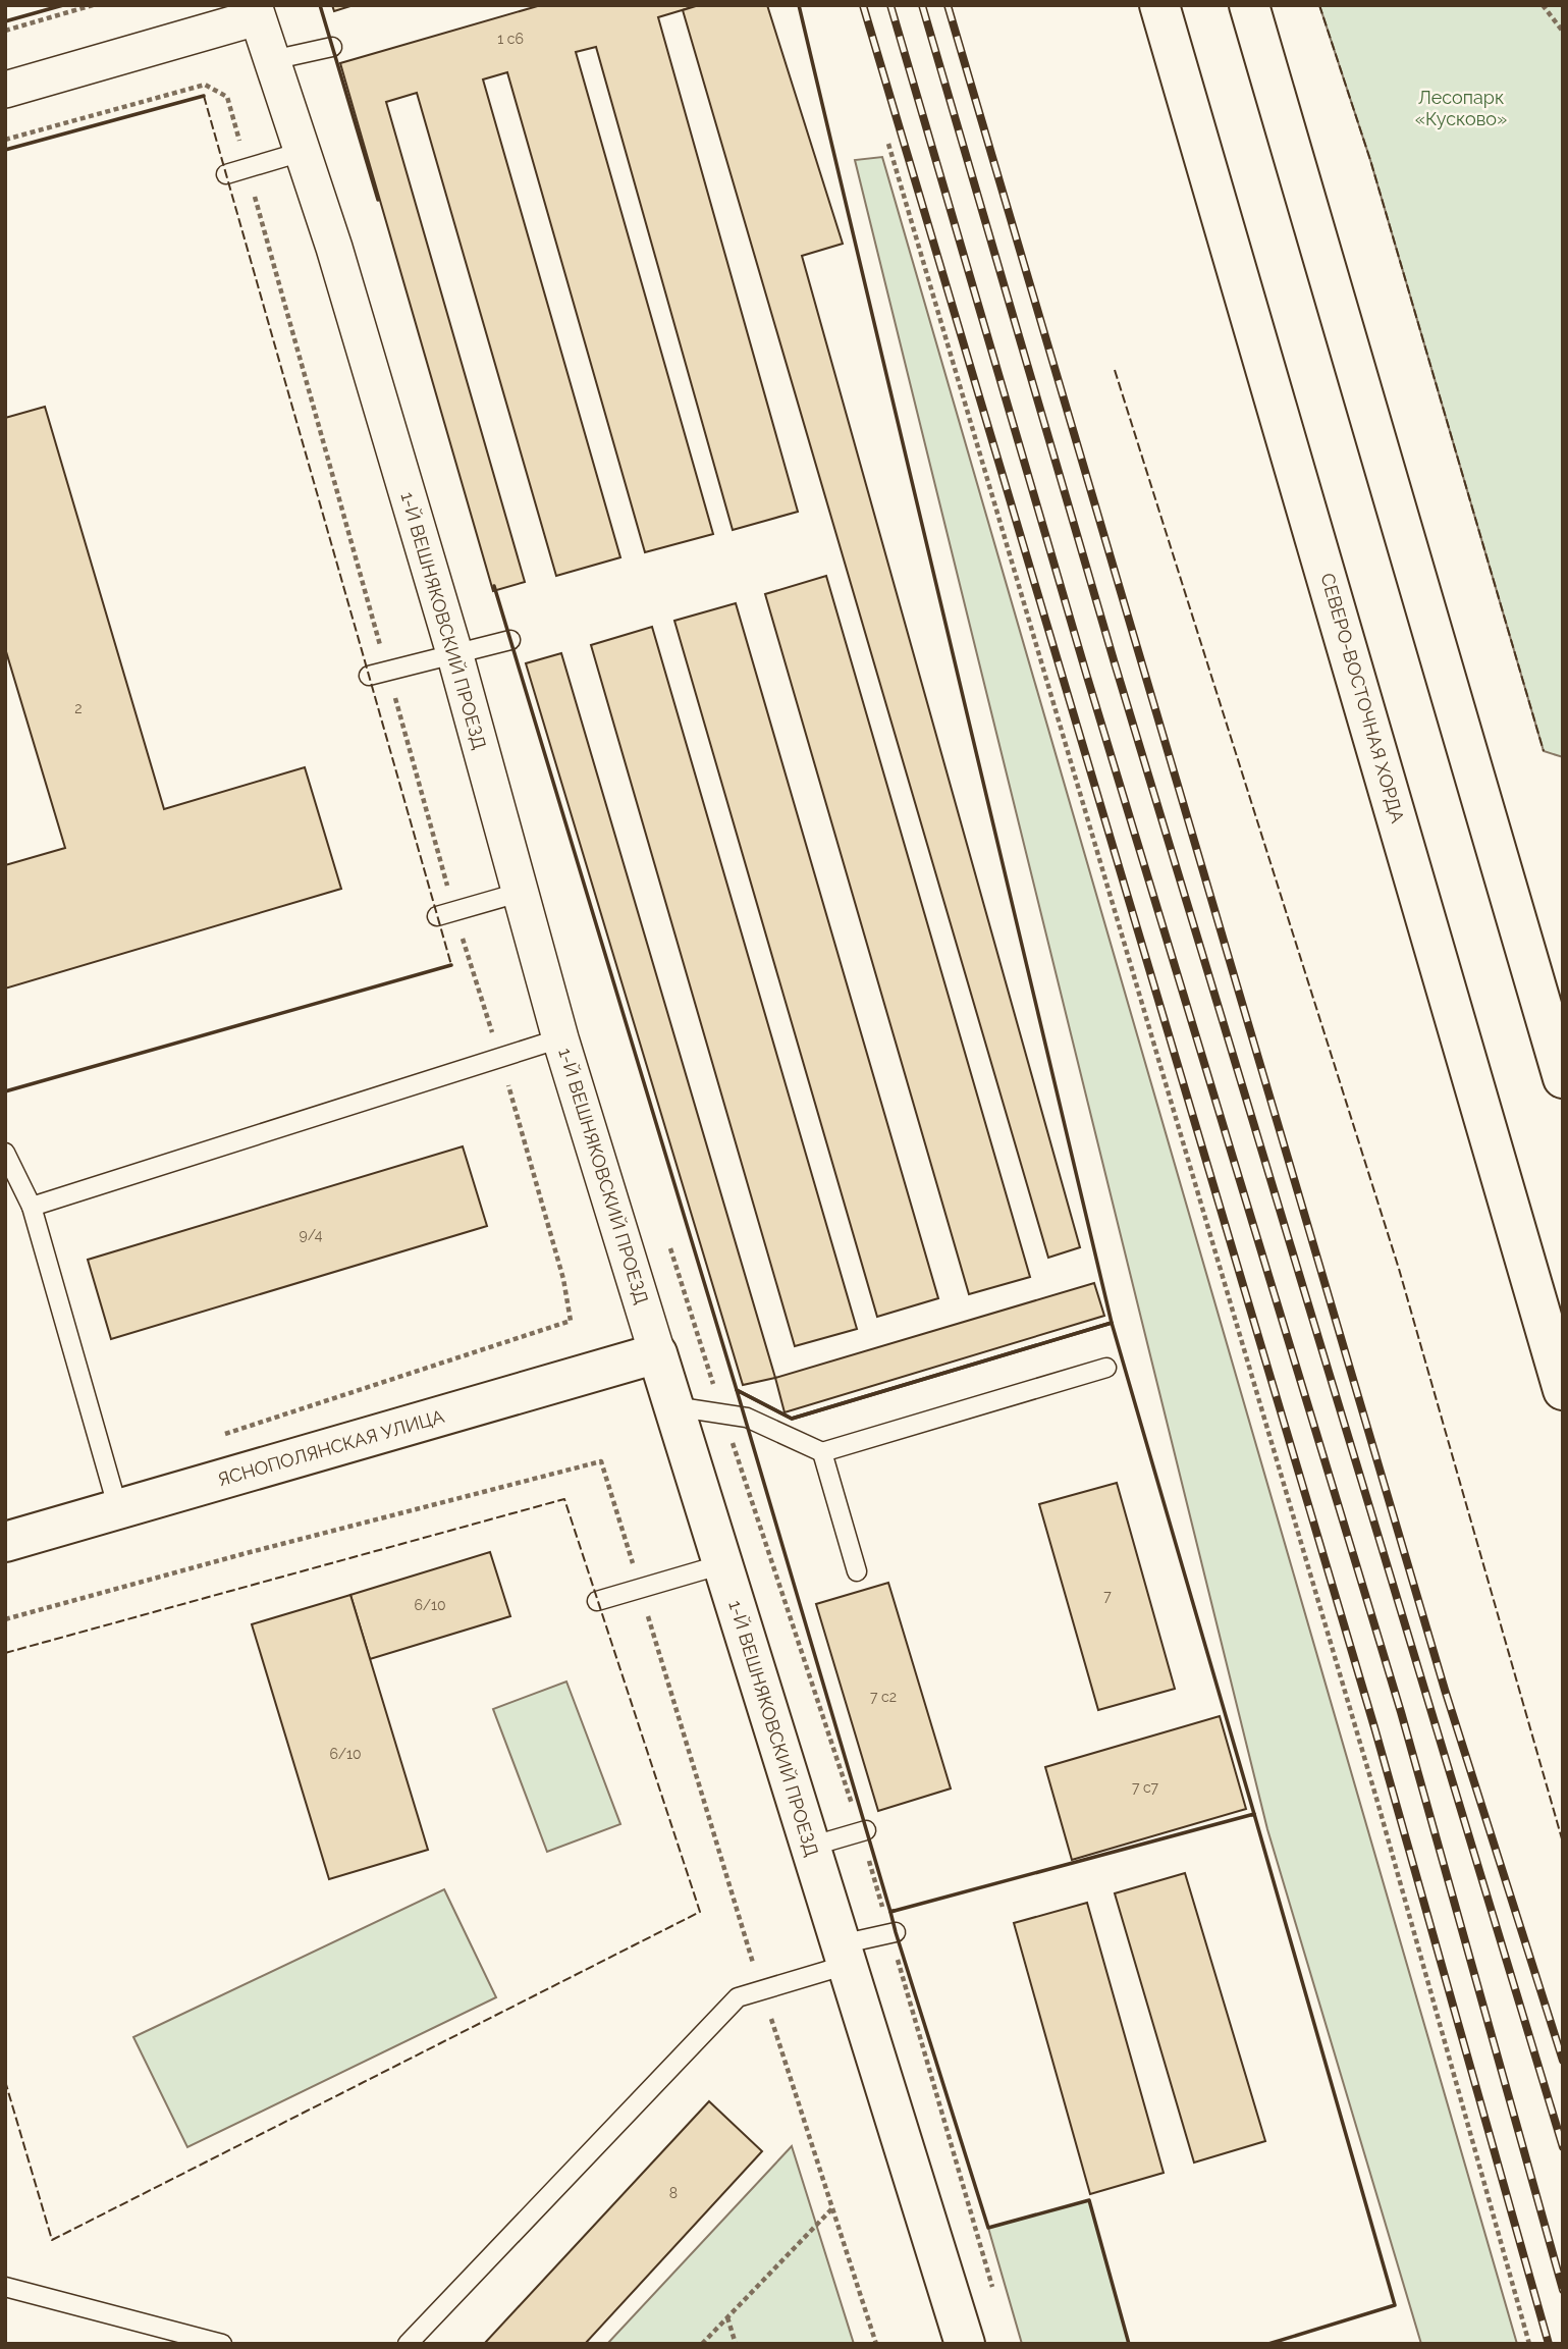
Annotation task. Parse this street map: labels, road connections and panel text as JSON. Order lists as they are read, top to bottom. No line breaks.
{"streets":{"main road":["1-Й ВЕШНЯКОВСКИЙ ПРОЕЗД","СЕВЕРО-ВОСТОЧНАЯ ХОРДА","ЯСНОПОЛЯНСКАЯ УЛИЦА"]},"crossings":[["1-Й ВЕШНЯКОВСКИЙ ПРОЕЗД","ЯСНОПОЛЯНСКАЯ УЛИЦА"]],"parks":["Лесопарк «Кусково»"],"house_numbers":["1 с6","2","9/4","7","6/10","7 с2","6/10","7 с7","8"]}
